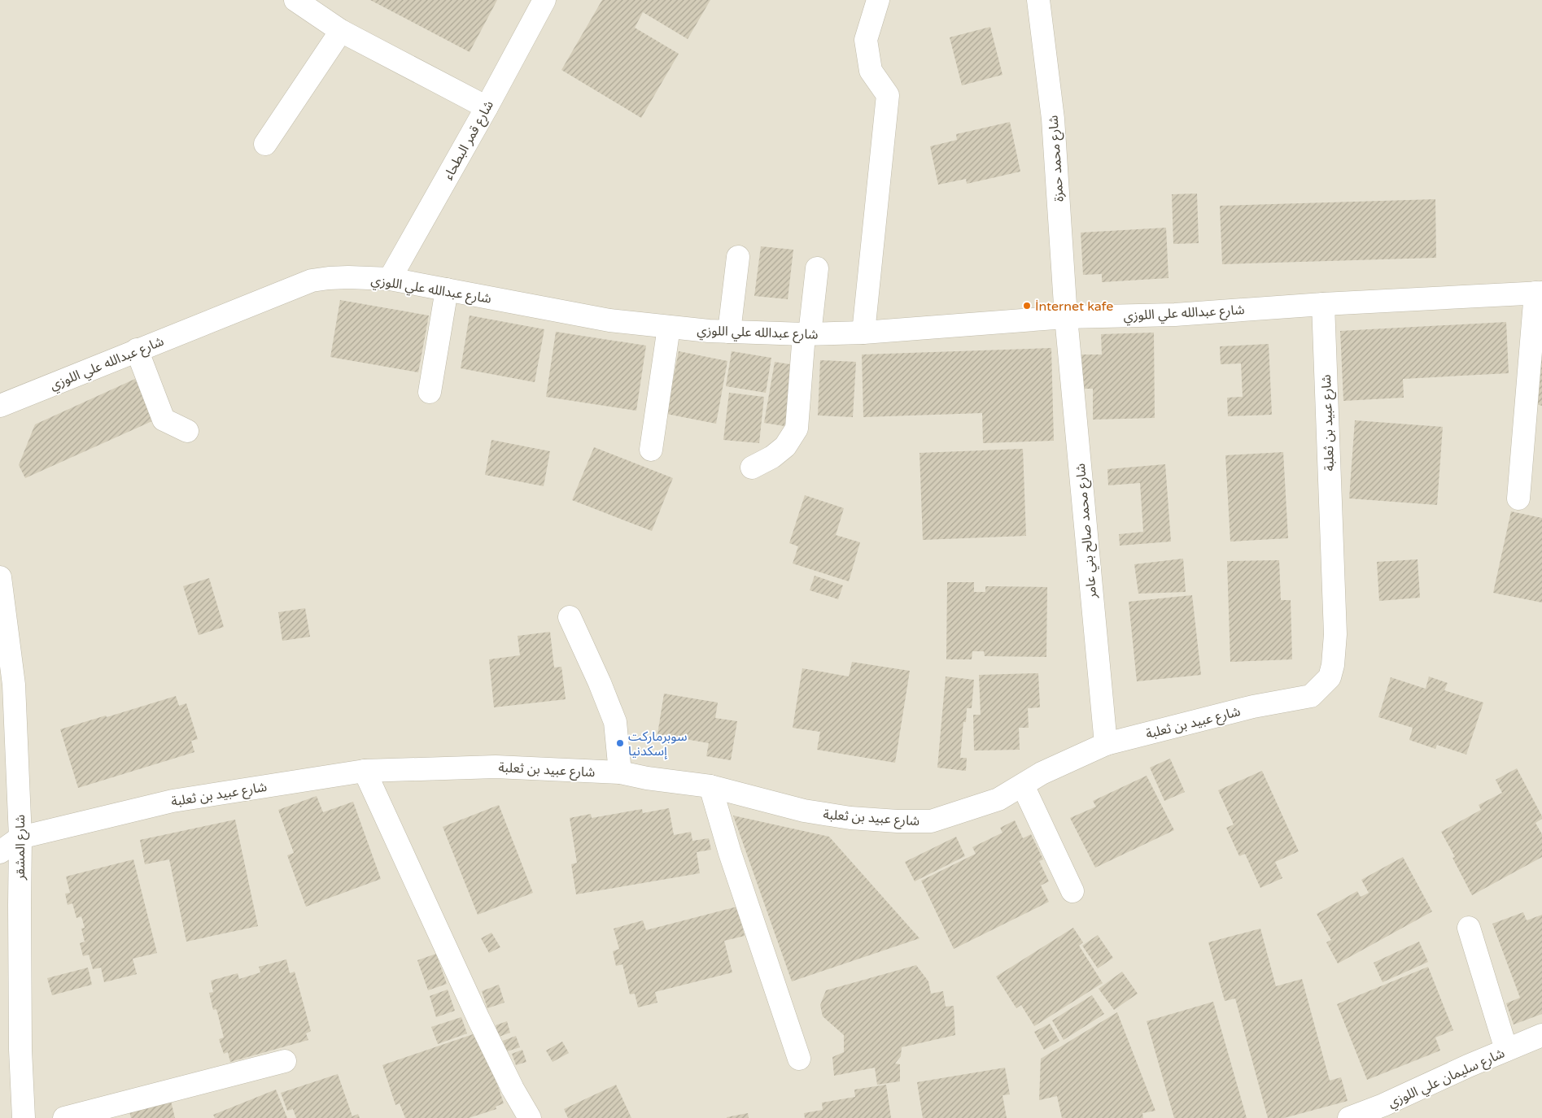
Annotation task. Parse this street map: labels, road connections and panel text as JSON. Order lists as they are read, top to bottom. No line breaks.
{"streets":{"street":["شارع قمر البطحاء","شارع محمد حمزة","شارع عبدالله علي اللوزي","شارع عبيد بن ثعلبة","شارع محمد صالح بني عامر","شارع المشقر","شارع سليمان علي اللوزي"]},"crossings":[["شارع قمر البطحاء","شارع عبدالله علي اللوزي"],["شارع محمد حمزة","شارع عبدالله علي اللوزي"],["شارع محمد حمزة","شارع محمد صالح بني عامر"],["شارع عبدالله علي اللوزي","شارع عبيد بن ثعلبة"],["شارع عبدالله علي اللوزي","شارع محمد صالح بني عامر"],["شارع عبيد بن ثعلبة","شارع محمد صالح بني عامر"],["شارع عبيد بن ثعلبة","شارع المشقر"]],"places":["İnternet kafe","سوبرماركت إسكدنيا"]}
